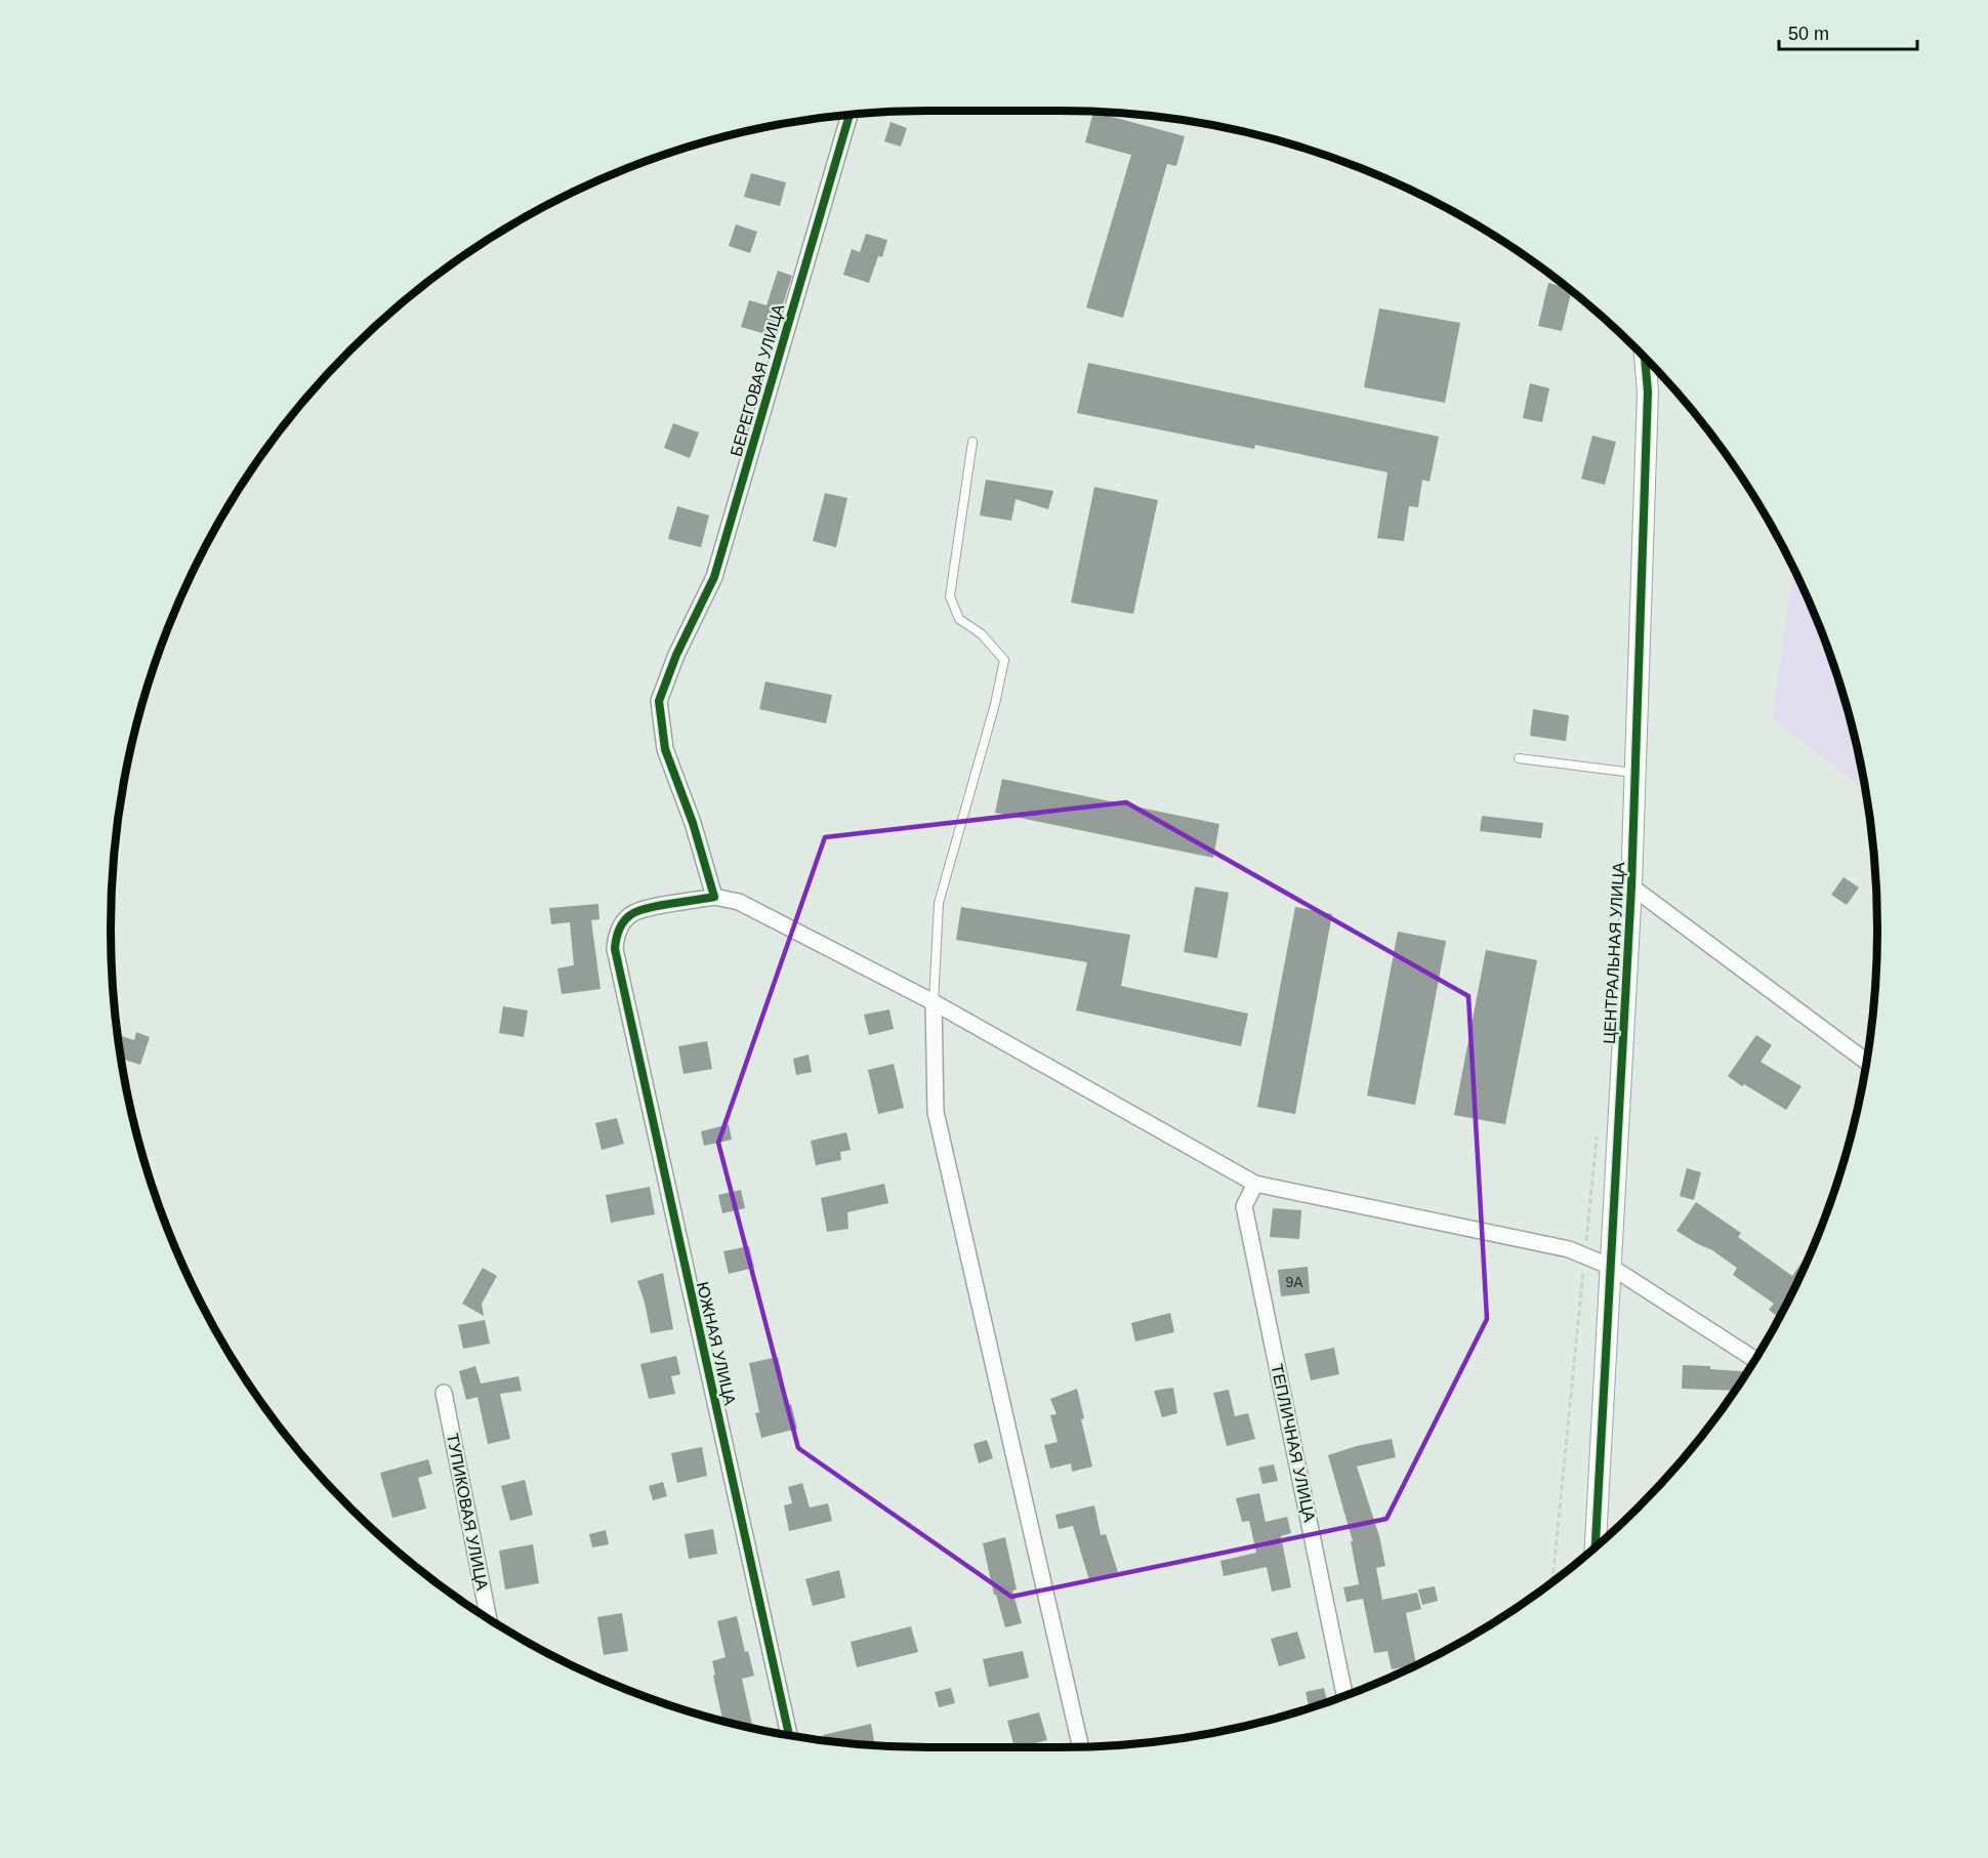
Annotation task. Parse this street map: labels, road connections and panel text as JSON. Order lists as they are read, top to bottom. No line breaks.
{"streets":{"street":["БЕРЕГОВАЯ УЛИЦА","ЦЕНТРАЛЬНАЯ УЛИЦА","ЮЖНАЯ УЛИЦА","ТЕПЛИЧНАЯ УЛИЦА","ТУПИКОВАЯ УЛИЦА"]},"crossings":[["БЕРЕГОВАЯ УЛИЦА","ЮЖНАЯ УЛИЦА"]],"house_numbers":["9А"],"scale_bar":"50 m"}
